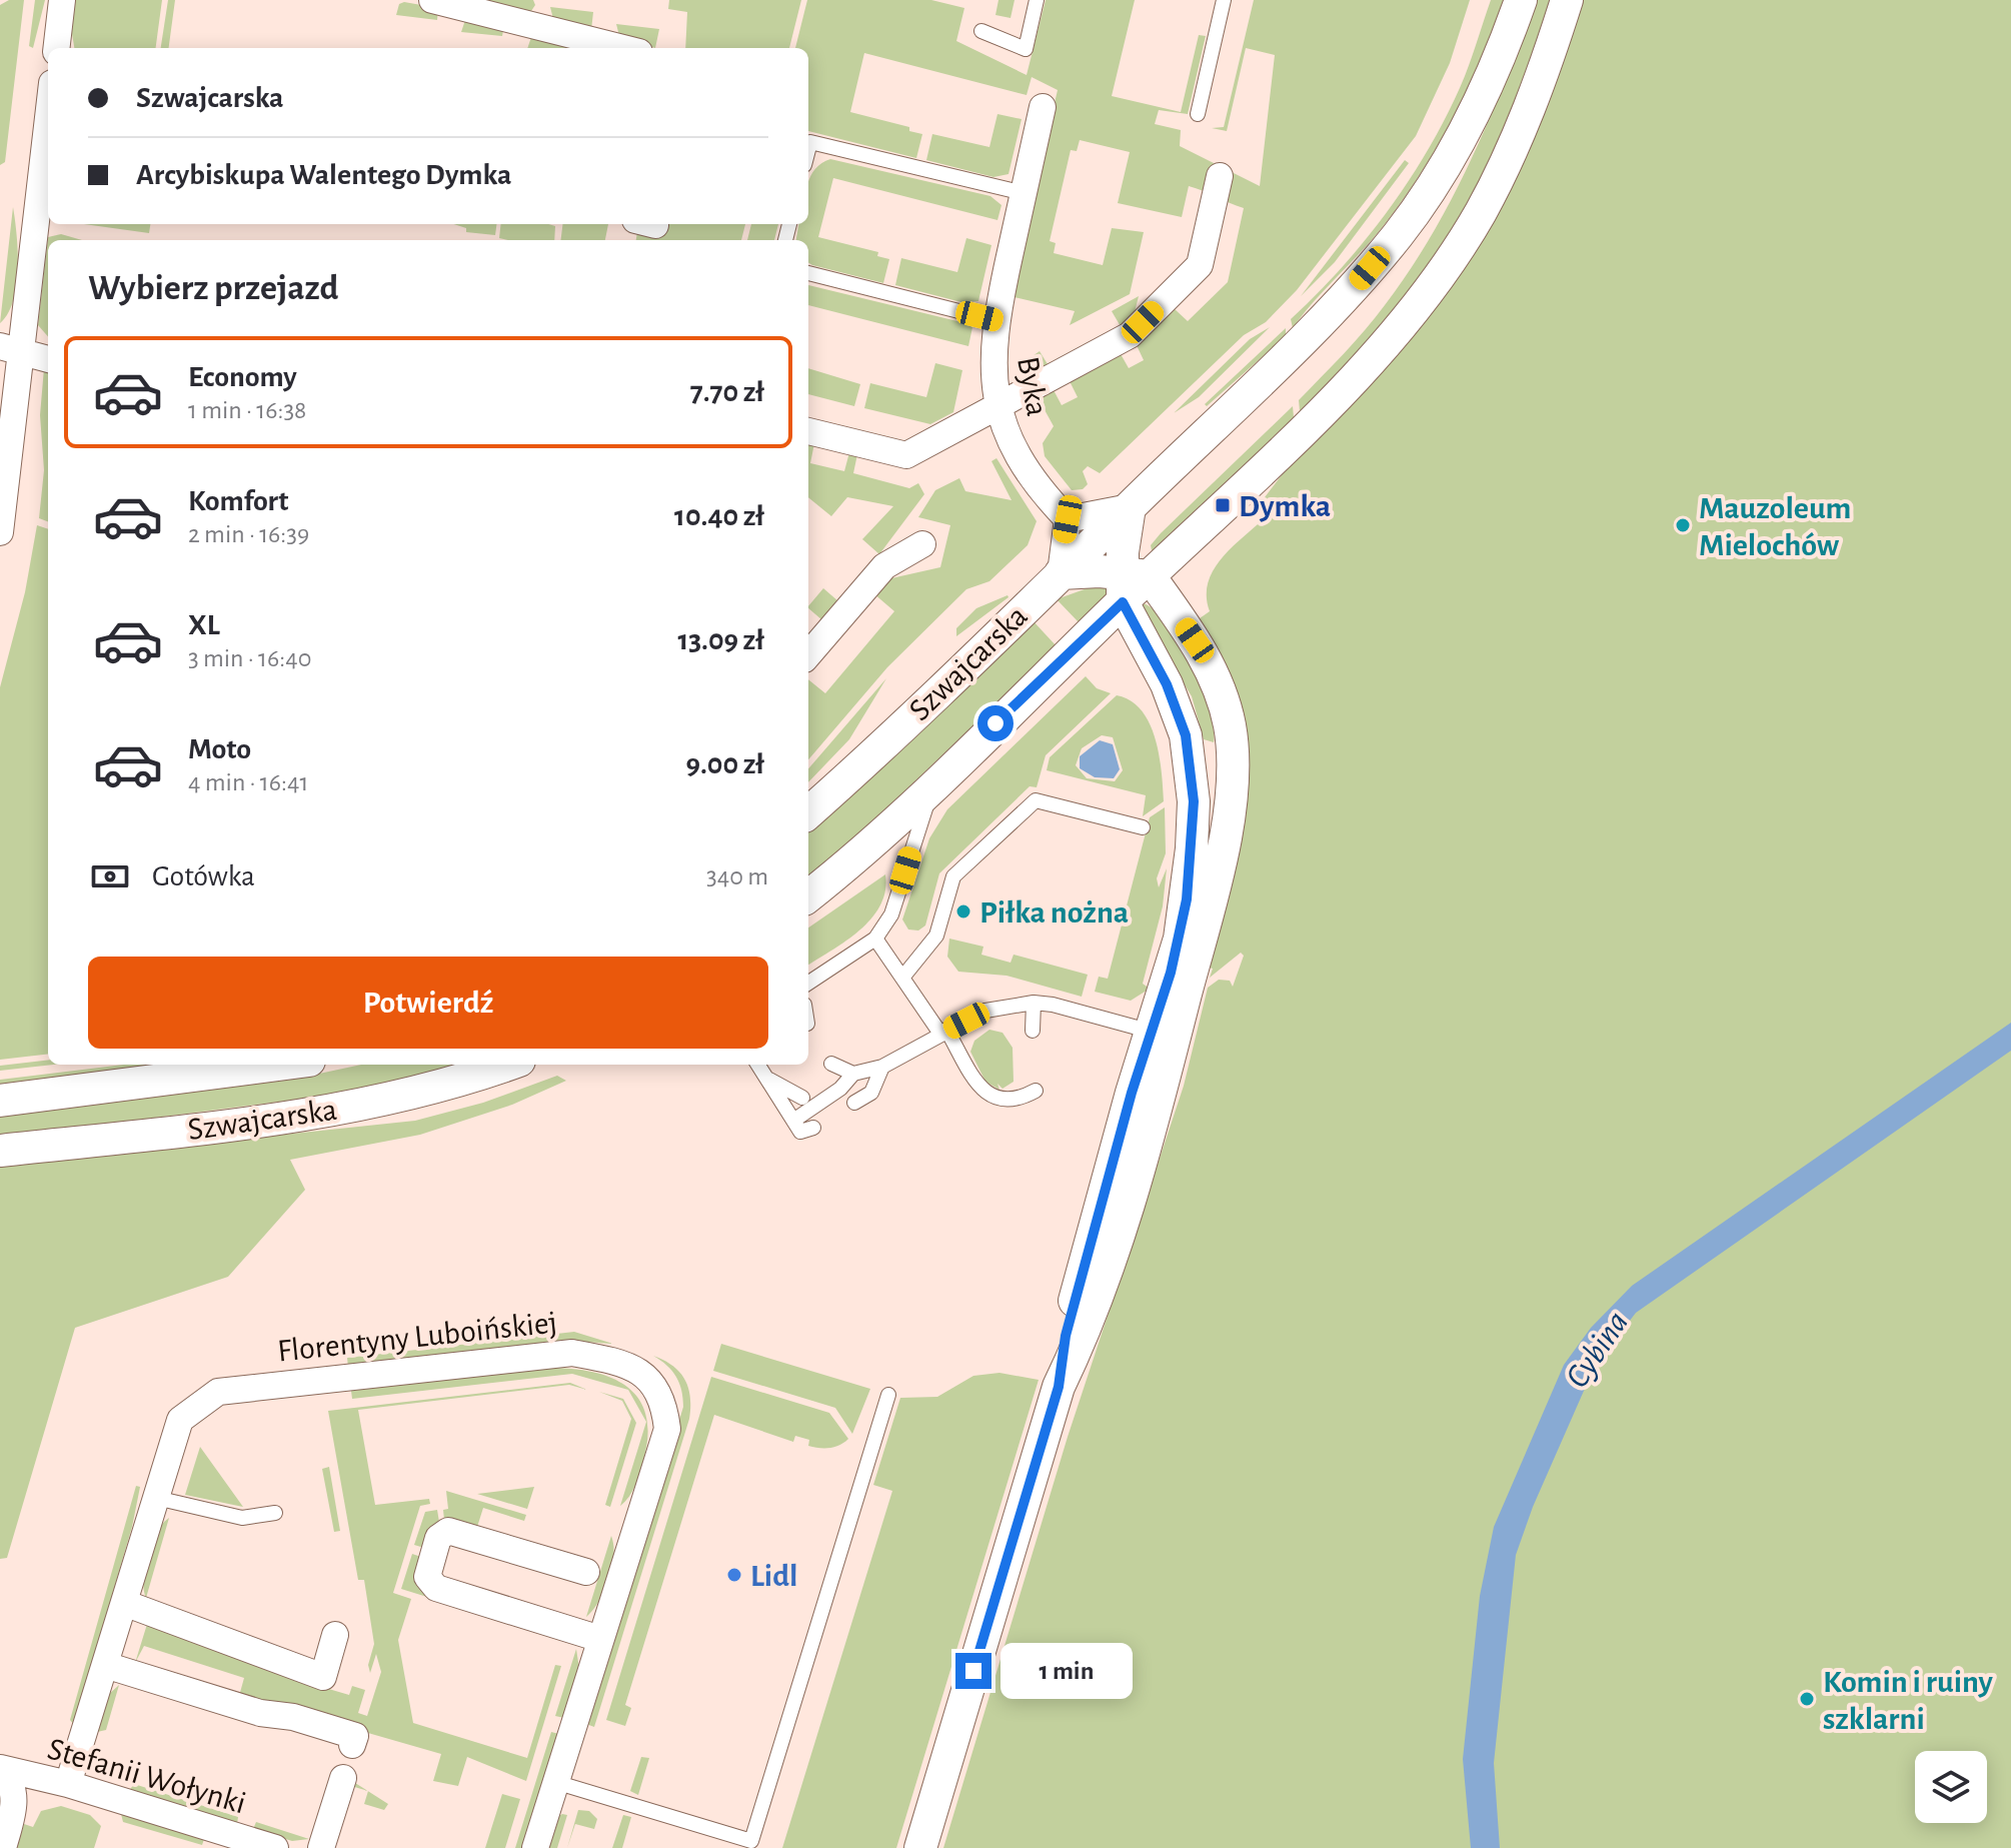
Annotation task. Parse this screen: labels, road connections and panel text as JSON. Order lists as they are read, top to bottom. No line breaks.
{"streets":{"street":["Byka","Szwajcarska","Florentyny Luboińskiej","Stefanii Wołynki"]},"crossings":[["Florentyny Luboińskiej","Stefanii Wołynki"]],"water":["Cybina"],"places":{"transit":["Dymka"],"other":["Mauzoleum Mielochów","Piłka nożna","Lidl","Komin i ruiny szklarni"]},"page":{"banner":["Szwajcarska","Arcybiskupa Walentego Dymka"],"heading":"Wybierz przejazd","list":[{"name":"Economy","note":"1 min · 16:38","value":"7.70 zł"},{"name":"Komfort","note":"2 min · 16:39","value":"10.40 zł"},{"name":"XL","note":"3 min · 16:40","value":"13.09 zł"},{"name":"Moto","note":"4 min · 16:41","value":"9.00 zł"}],"pay":["Gotówka","340 m"],"buttons":"Potwierdź","bubble":"1 min"}}
